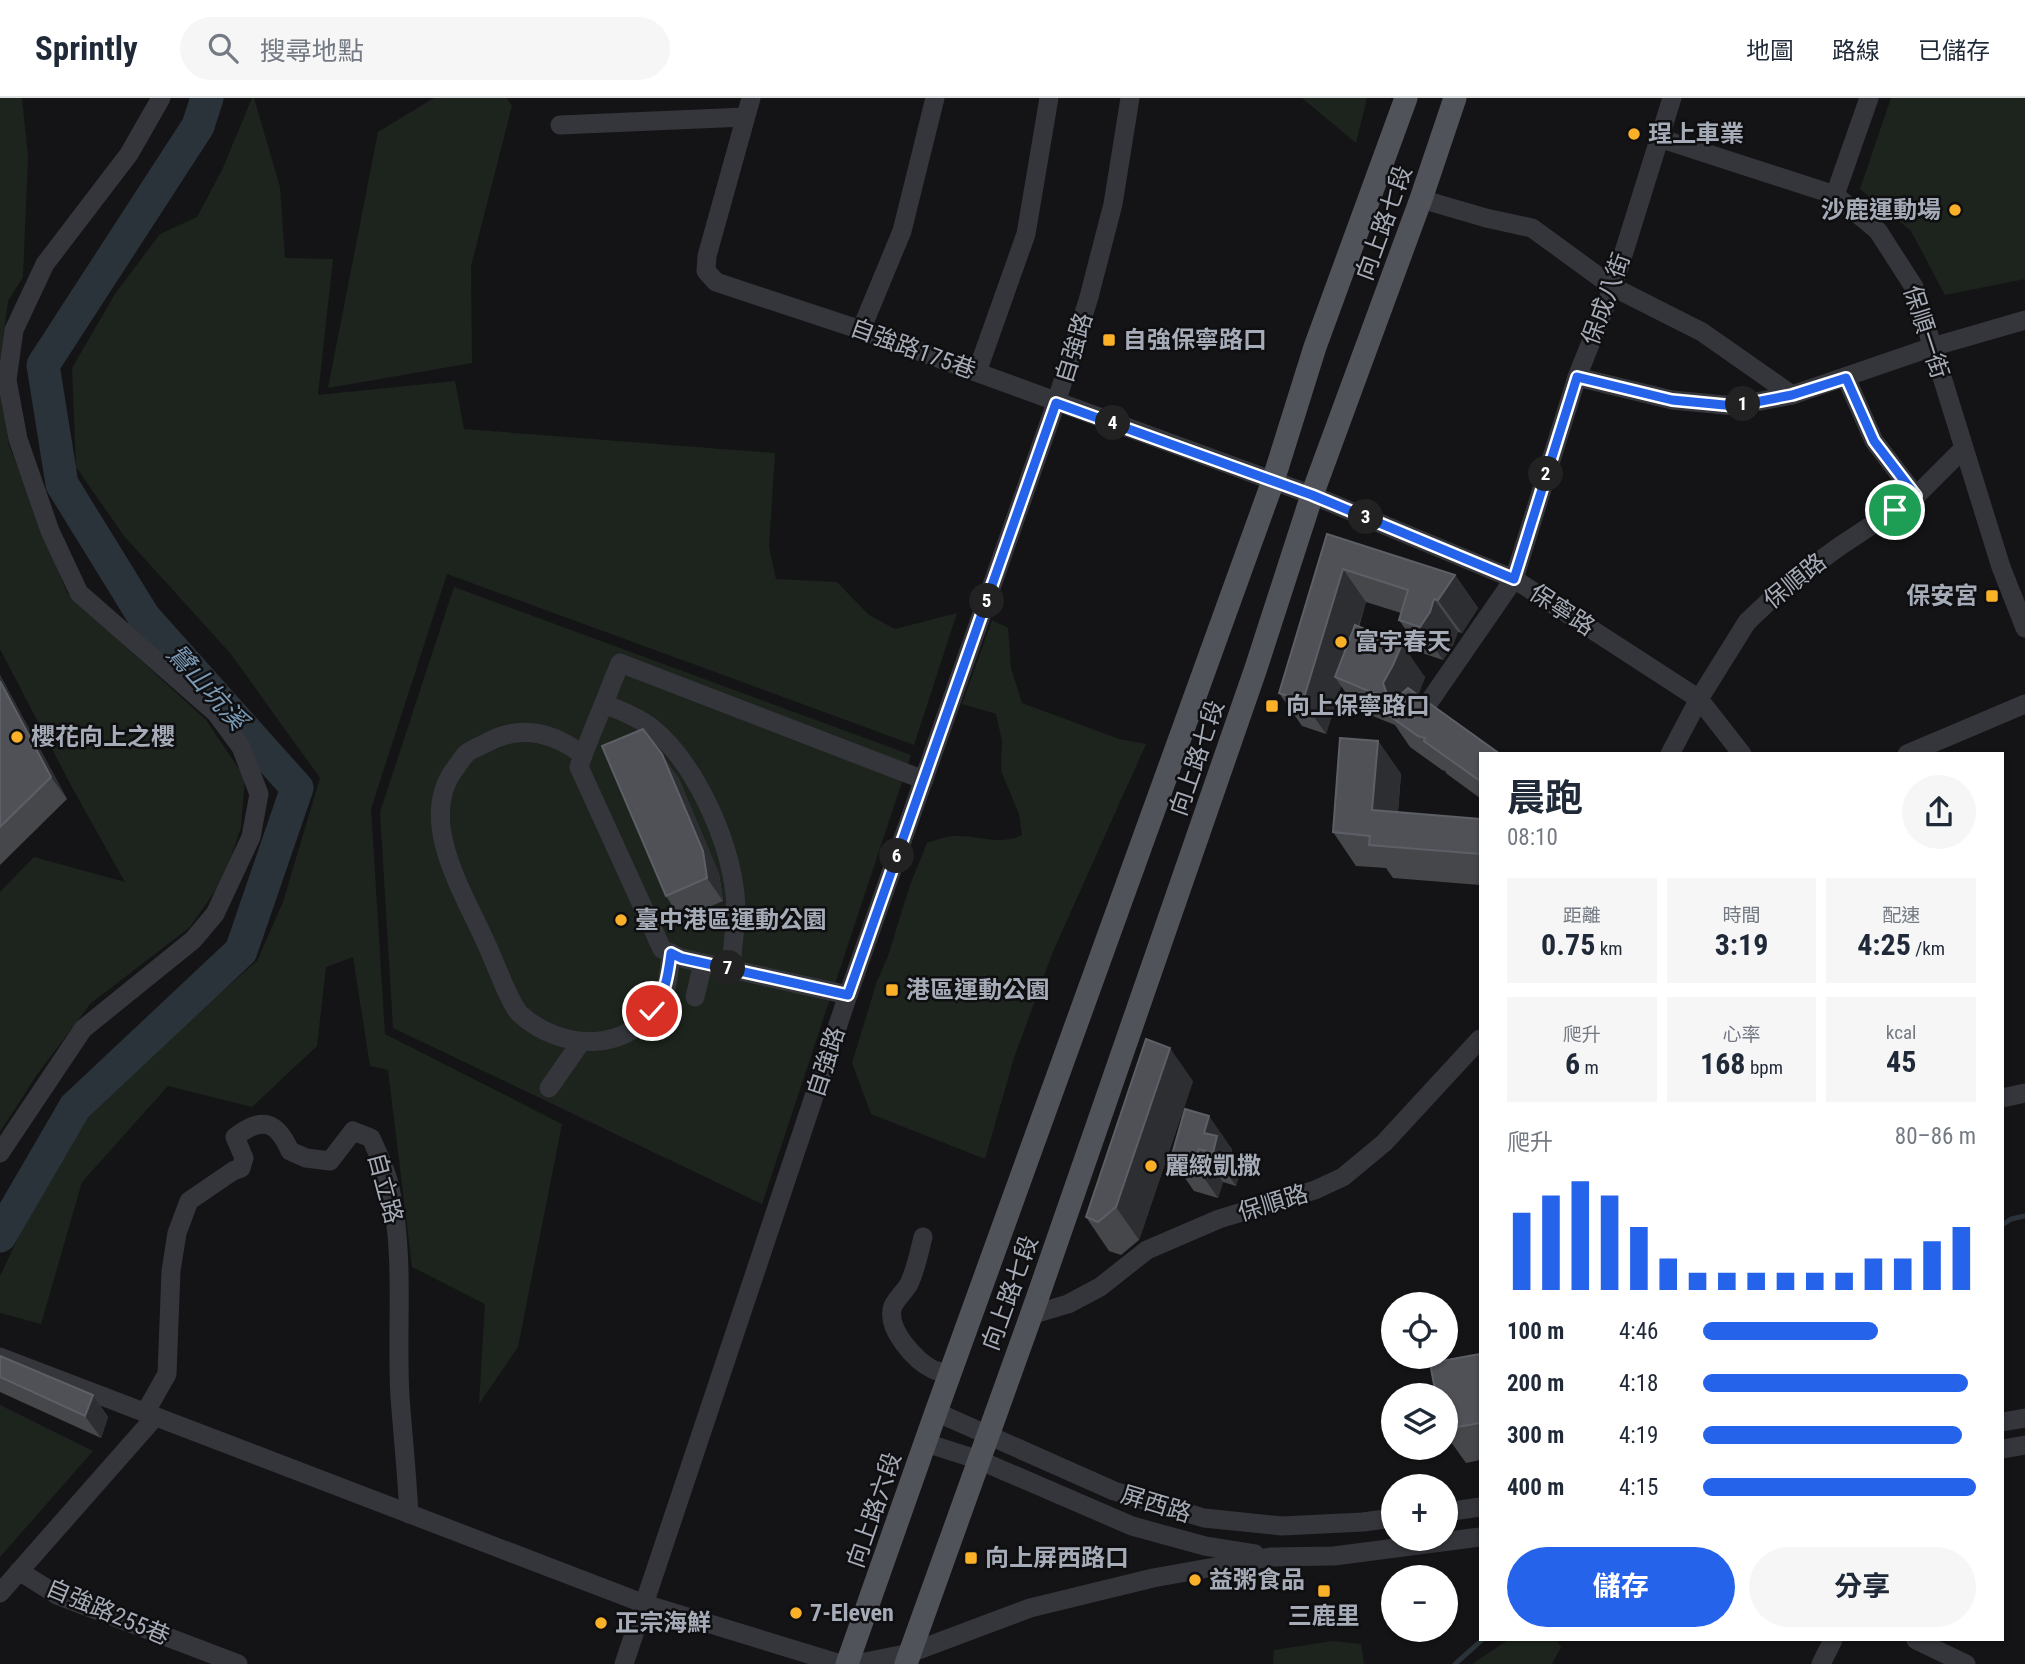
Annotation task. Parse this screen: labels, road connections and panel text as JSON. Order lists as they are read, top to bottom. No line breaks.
{"streets":{"main road":["向上路七段","向上路六段"],"street":["保成八街","保順一街","自強路","自強路175巷","保順路","保寧路","自立路","屏西路","自強路255巷"]},"crossings":[["向上路七段","自強路175巷"],["向上路七段","保順路"],["向上路七段","保寧路"],["向上路七段","屏西路"],["向上路七段","向上路六段"],["保成八街","保順一街"],["保成八街","保寧路"],["保順一街","保順路"],["自強路","自強路175巷"],["自強路175巷","保寧路"],["保順路","保寧路"],["自立路","自強路255巷"],["屏西路","向上路六段"]],"water":["鷺山坑溪"],"places":{"other":["珵上車業","沙鹿運動場","富宇春天","櫻花向上之櫻","臺中港區運動公園","麗緻凱撒","益粥食品","7-Eleven","正宗海鮮"],"transit":["自強保寧路口","保安宮","向上保寧路口","港區運動公園","向上屏西路口","三鹿里"]},"page":{"header":"Sprintly","search":"搜尋地點","nav":["地圖","路線","已儲存"],"pins":["1","4","2","3","5","6","7"],"heading":["晨跑","08:10"],"stats":[["距離","0.75 km"],["時間","3:19"],["配速","4:25 /km"],["爬升","6 m"],["心率","168 bpm"],["kcal","45"]],"chart":["爬升","80–86 m"],"map_buttons":["+","−"],"list":[{"name":"100 m","note":"4:46"},{"name":"200 m","note":"4:18"},{"name":"300 m","note":"4:19"},{"name":"400 m","note":"4:15"}],"buttons":["儲存","分享"]}}
